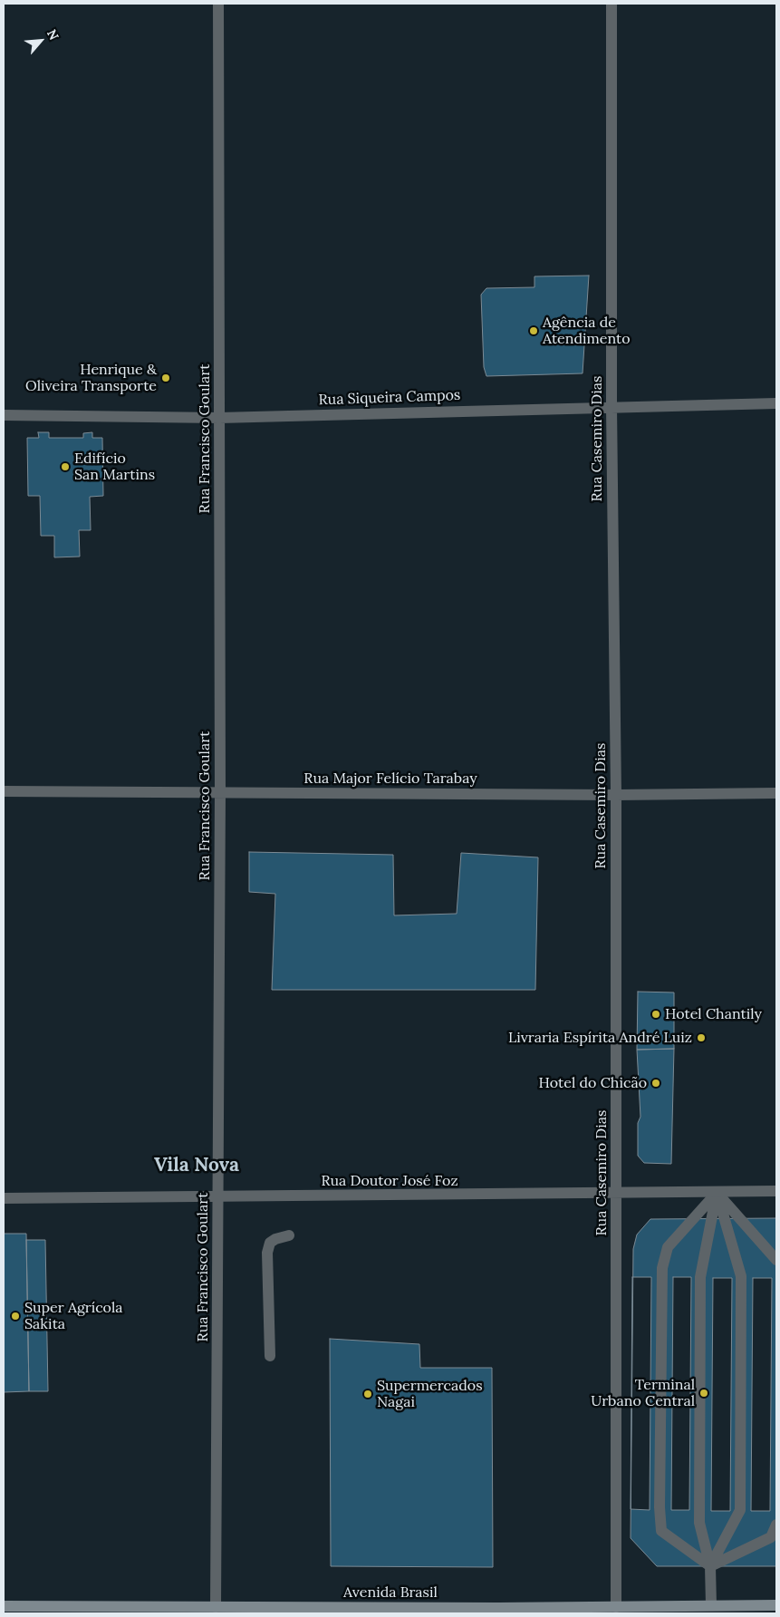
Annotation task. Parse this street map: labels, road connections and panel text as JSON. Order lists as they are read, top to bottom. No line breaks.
{"streets":{"main road":["Avenida Brasil"],"street":["Rua Siqueira Campos","Rua Francisco Goulart","Rua Casemiro Dias","Rua Major Felício Tarabay","Rua Doutor José Foz"]},"crossings":[["Rua Siqueira Campos","Rua Francisco Goulart"],["Rua Siqueira Campos","Rua Casemiro Dias"],["Rua Francisco Goulart","Rua Major Felício Tarabay"],["Rua Francisco Goulart","Rua Doutor José Foz"],["Rua Francisco Goulart","Avenida Brasil"],["Rua Casemiro Dias","Rua Major Felício Tarabay"],["Rua Casemiro Dias","Rua Doutor José Foz"],["Rua Casemiro Dias","Avenida Brasil"]],"districts":["Vila Nova"],"places":["Agência de Atendimento","Henrique & Oliveira Transporte","Edifício San Martins","Hotel Chantily","Livraria Espírita André Luiz","Hotel do Chicão","Super Agrícola Sakita","Terminal Urbano Central","Supermercados Nagai"],"north":"top right"}
